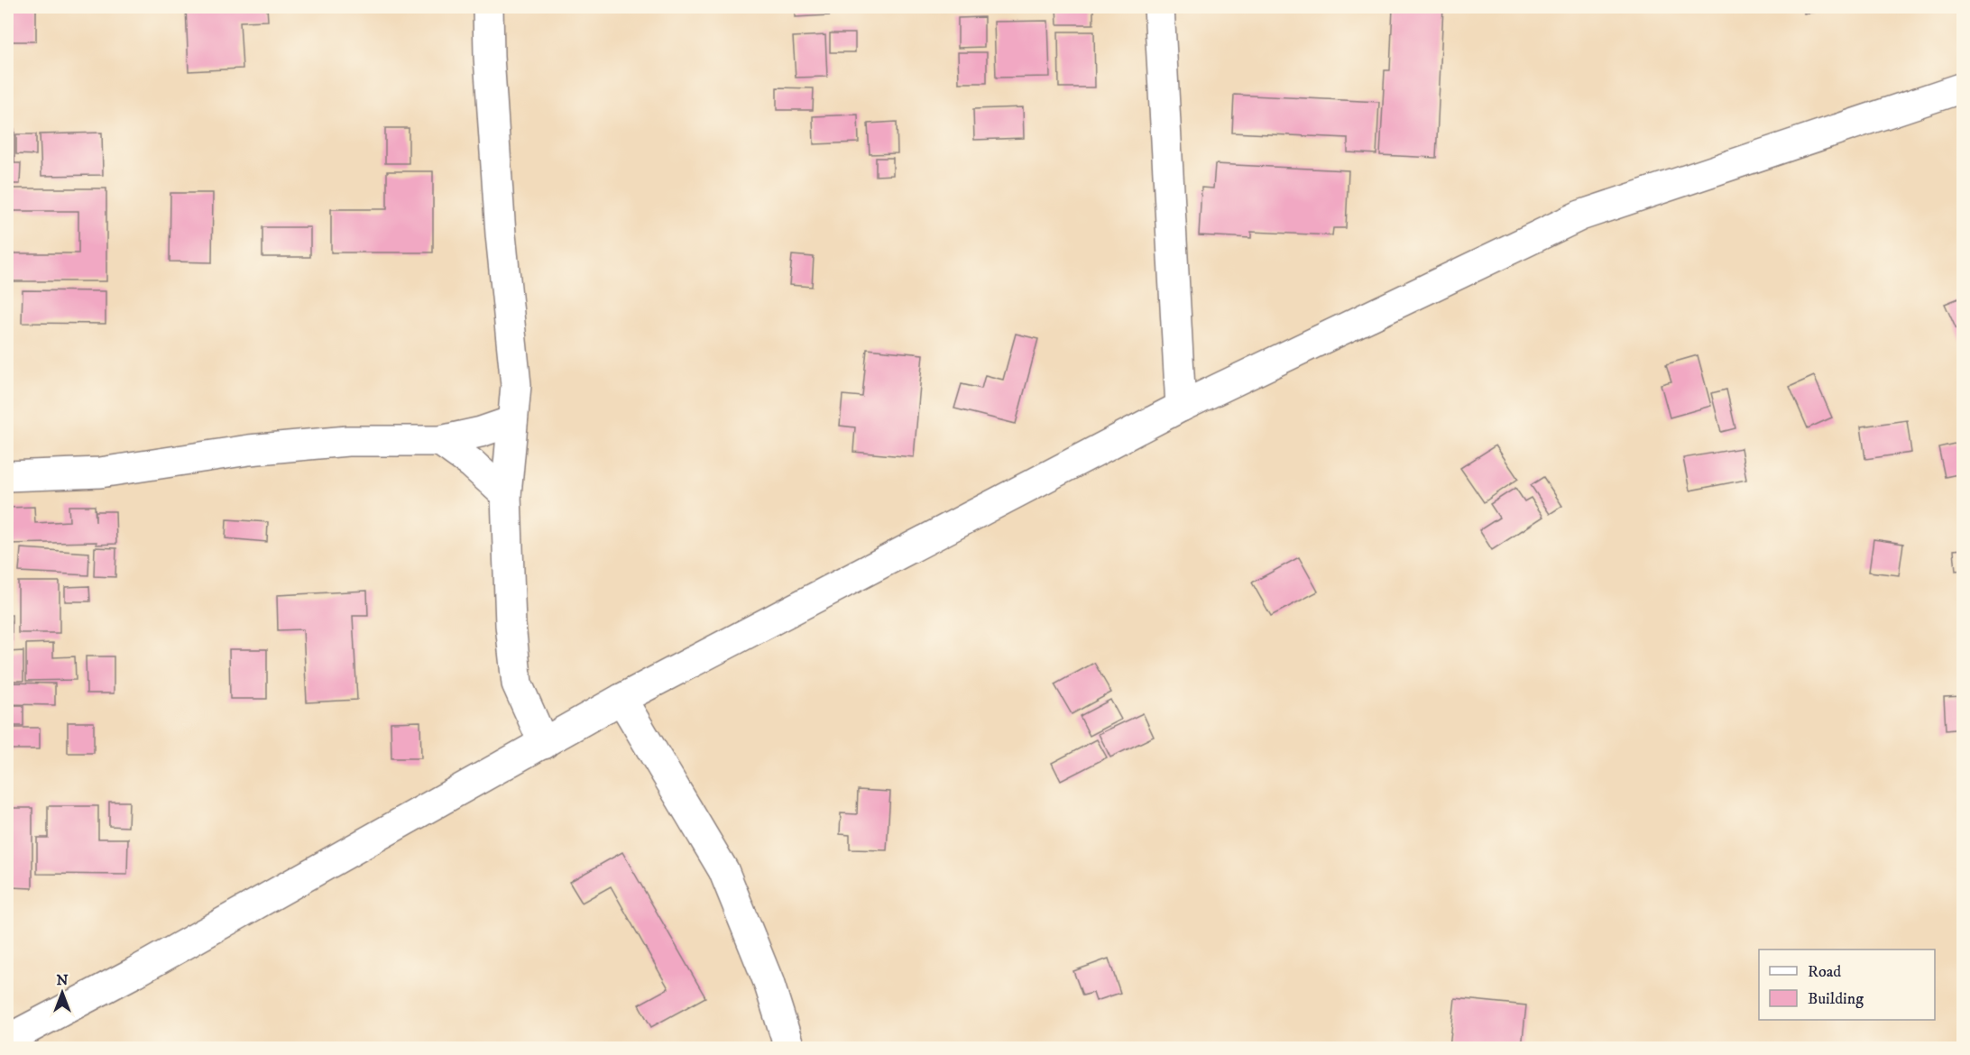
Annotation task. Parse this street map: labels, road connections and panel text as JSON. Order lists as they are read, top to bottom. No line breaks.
{"legend":["Road","Building"],"north":"top"}
